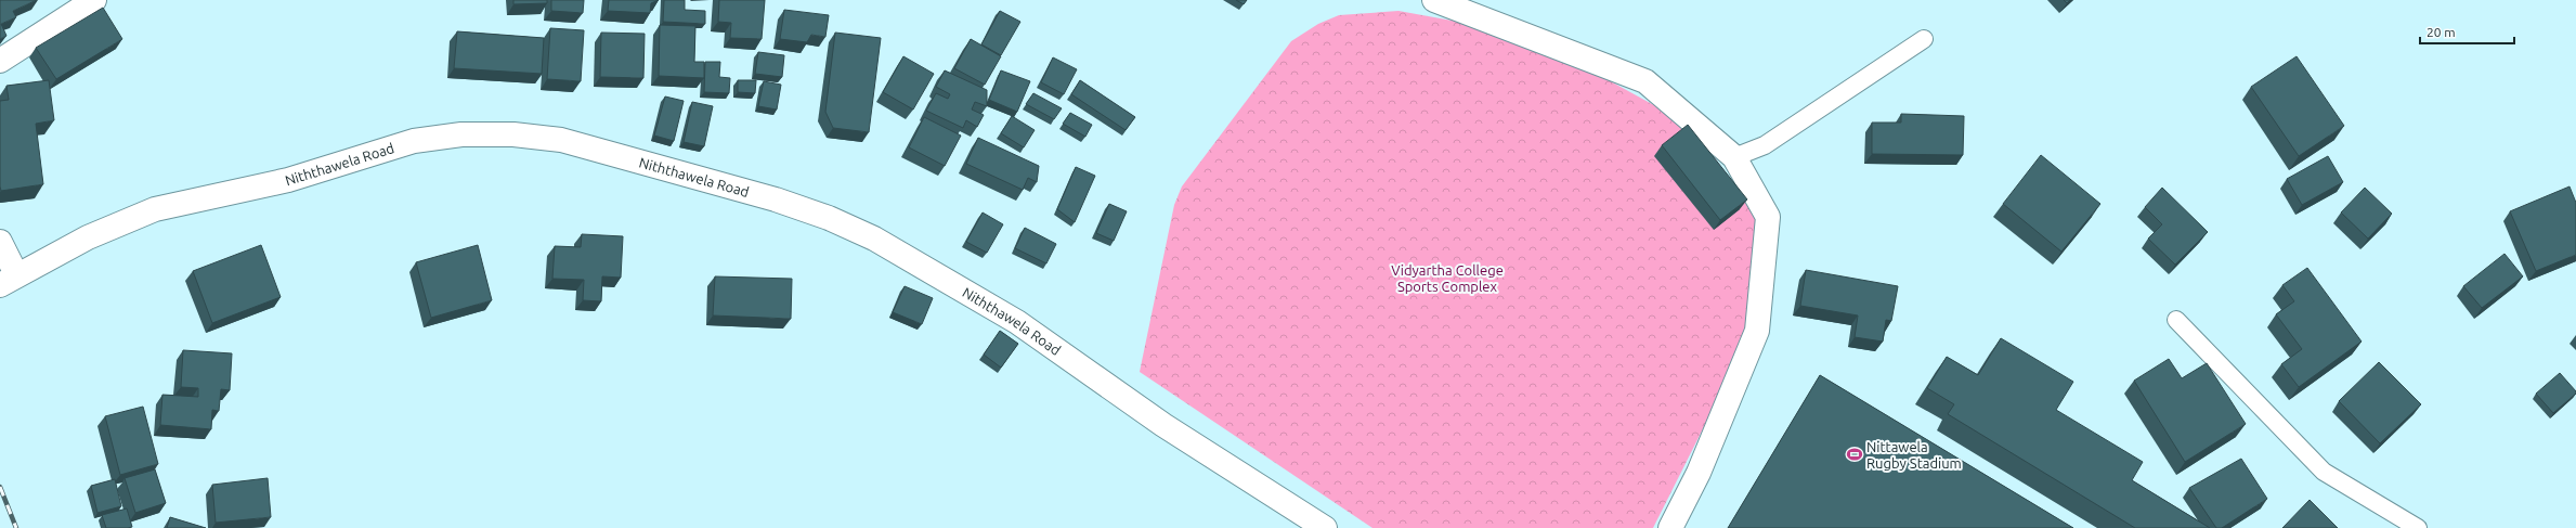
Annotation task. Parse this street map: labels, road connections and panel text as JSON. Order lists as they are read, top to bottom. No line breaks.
{"streets":{"street":["Niththawela Road"]},"parks":["Vidyartha College Sports Complex"],"places":{"sports":["Nittawela Rugby Stadium"]},"scale_bar":"20 m"}
